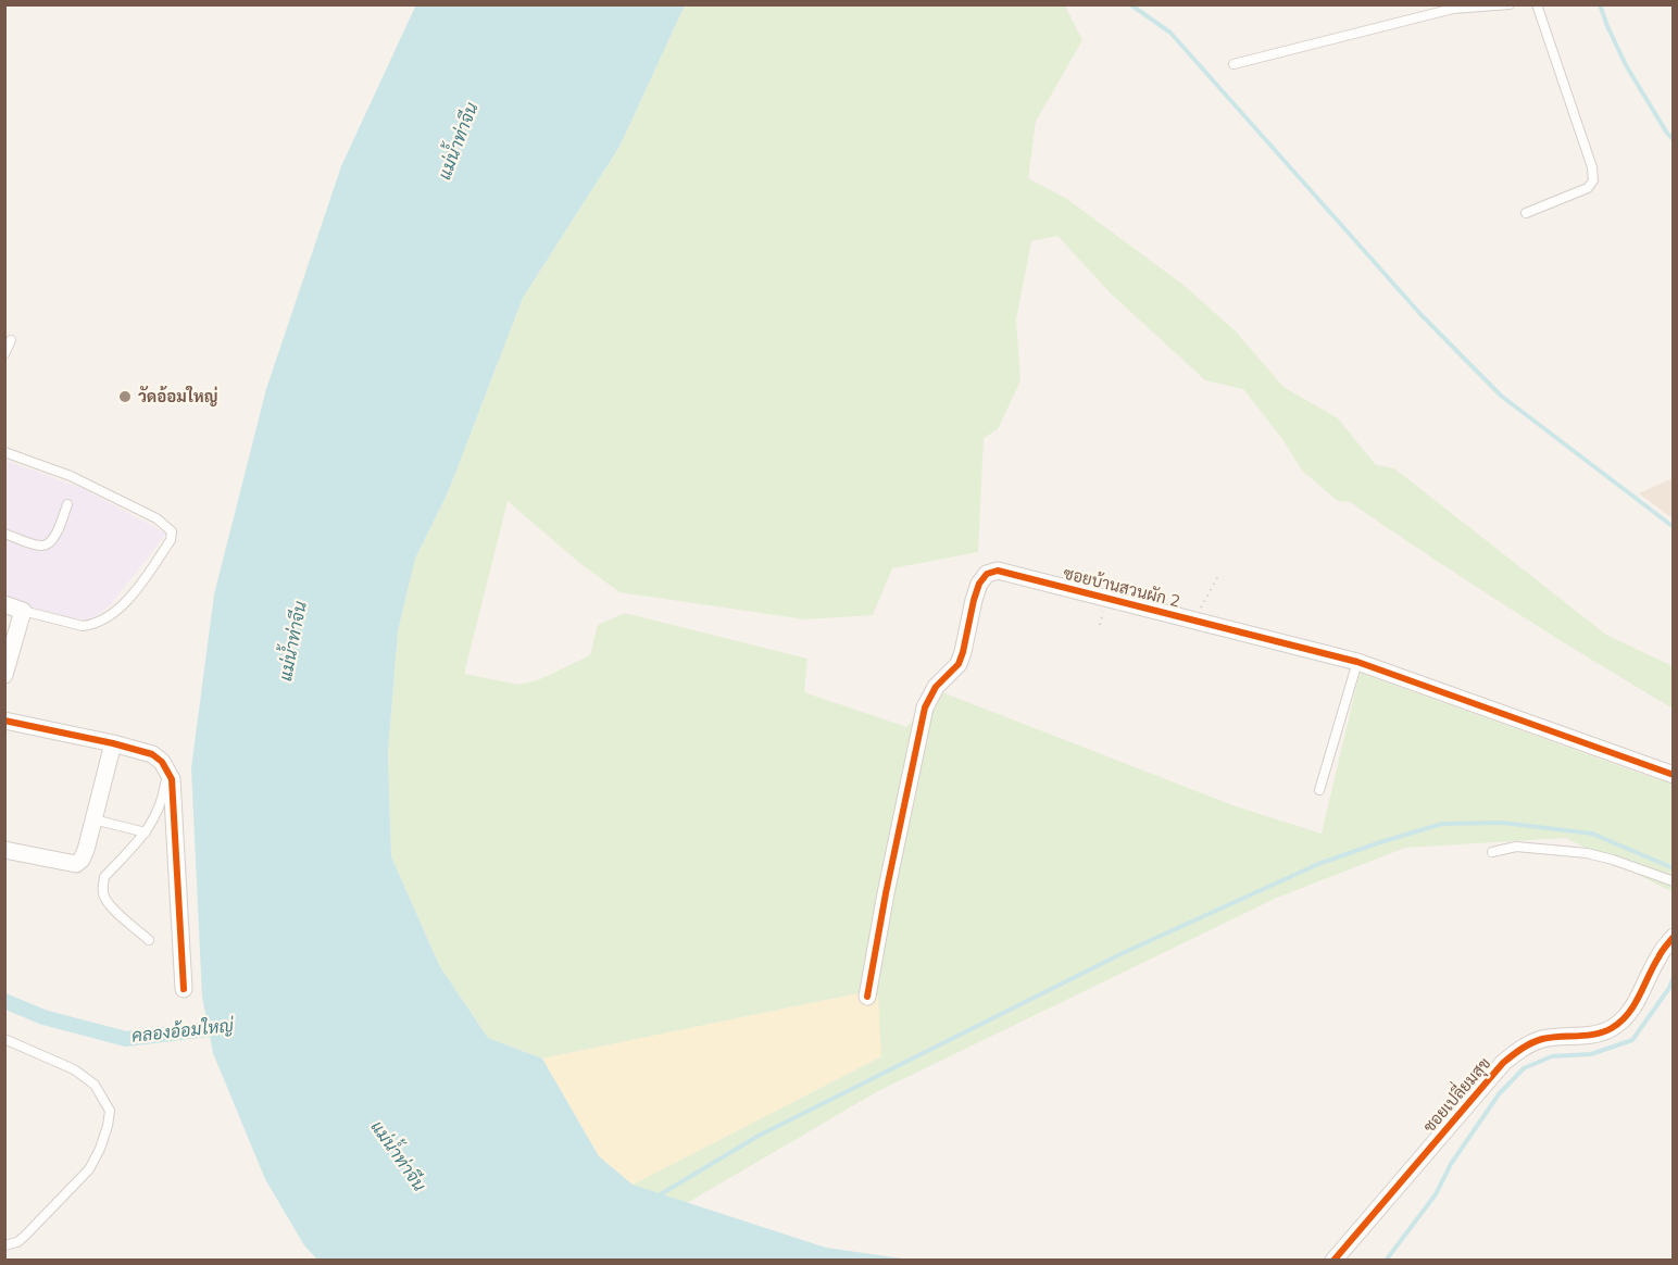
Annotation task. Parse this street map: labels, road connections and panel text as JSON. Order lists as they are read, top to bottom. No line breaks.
{"streets":{"street":["ซอยบ้านสวนผัก 2","ซอยเปลี่ยมสุข"]},"water":["แม่น้ำท่าจีน","คลองอ้อมใหญ่"],"places":["วัดอ้อมใหญ่"]}
